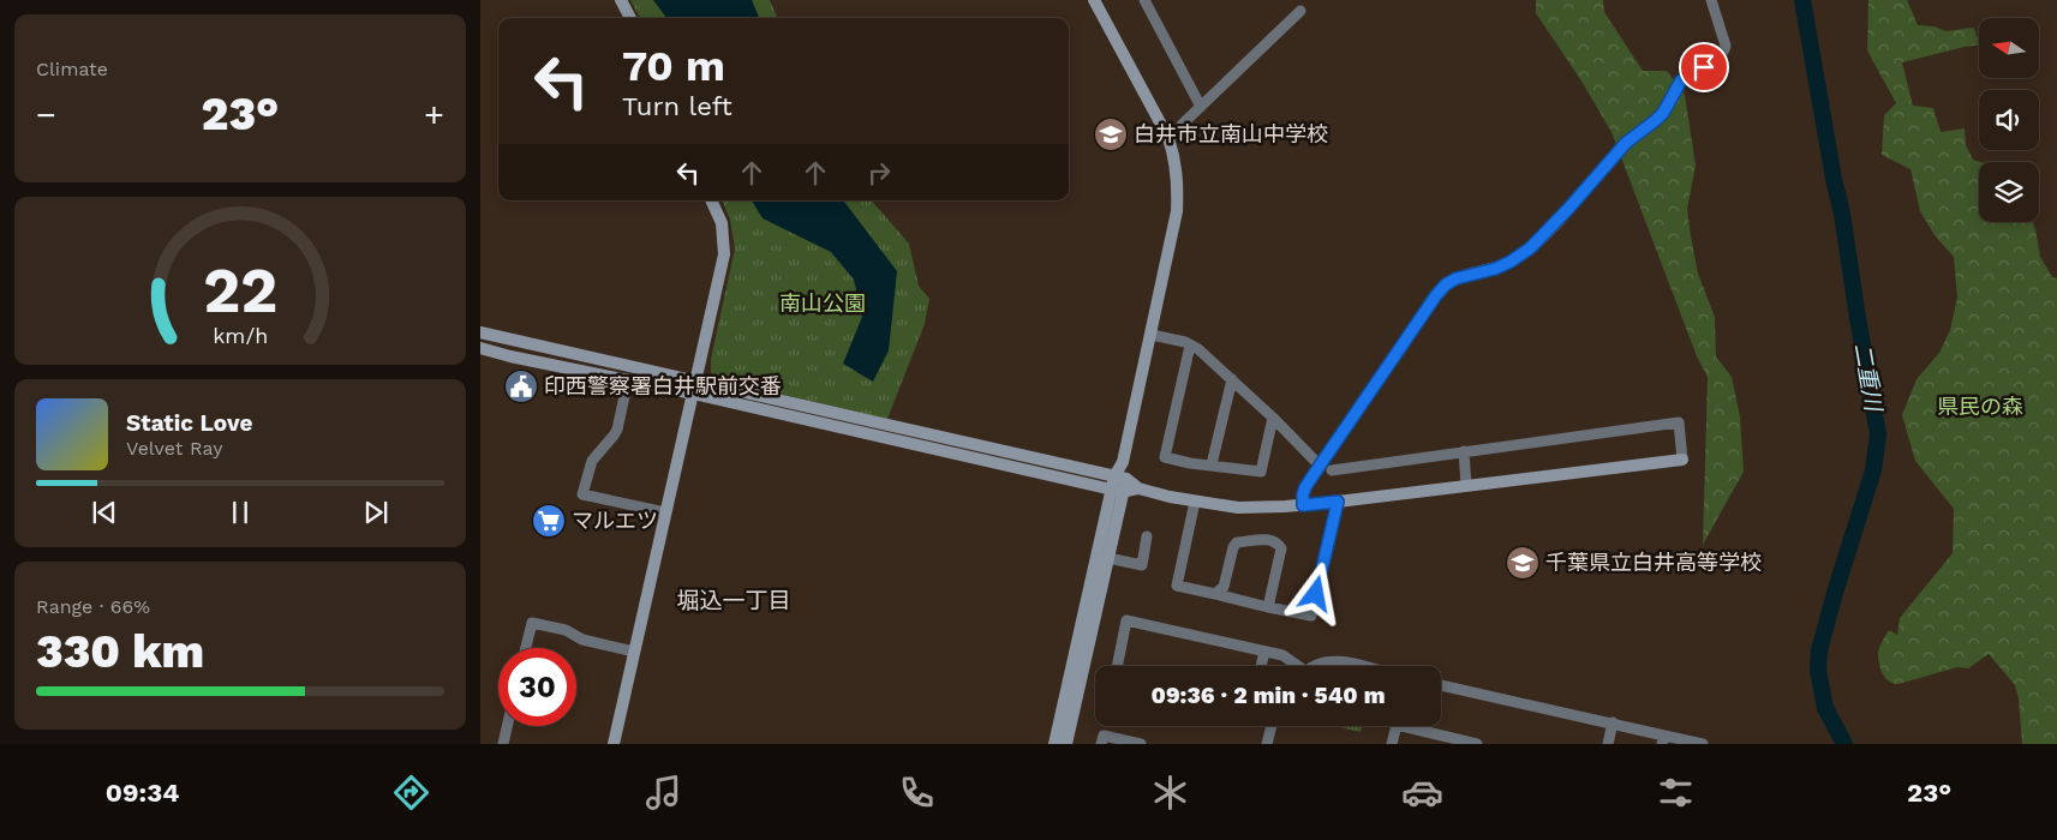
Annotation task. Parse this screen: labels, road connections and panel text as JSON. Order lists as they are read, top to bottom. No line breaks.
{"districts":["堀込一丁目"],"water":["二重川"],"parks":["南山公園","県民の森"],"places":{"school or university":["白井市立南山中学校","千葉県立白井高等学校"],"public building":["印西警察署白井駅前交番"],"supermarket":["マルエツ"]},"north":"left","page":{"tile":["Climate",["Range · 66%","330 km"]],"turn":["70 m","Turn left"],"heat":["−","23°","+"],"song":["Static Love","Velvet Ray"],"limit":"30","trip":"09:36 · 2 min · 540 m","tabs":["09:34","23°"],"gauge":["22","km/h"]}}
